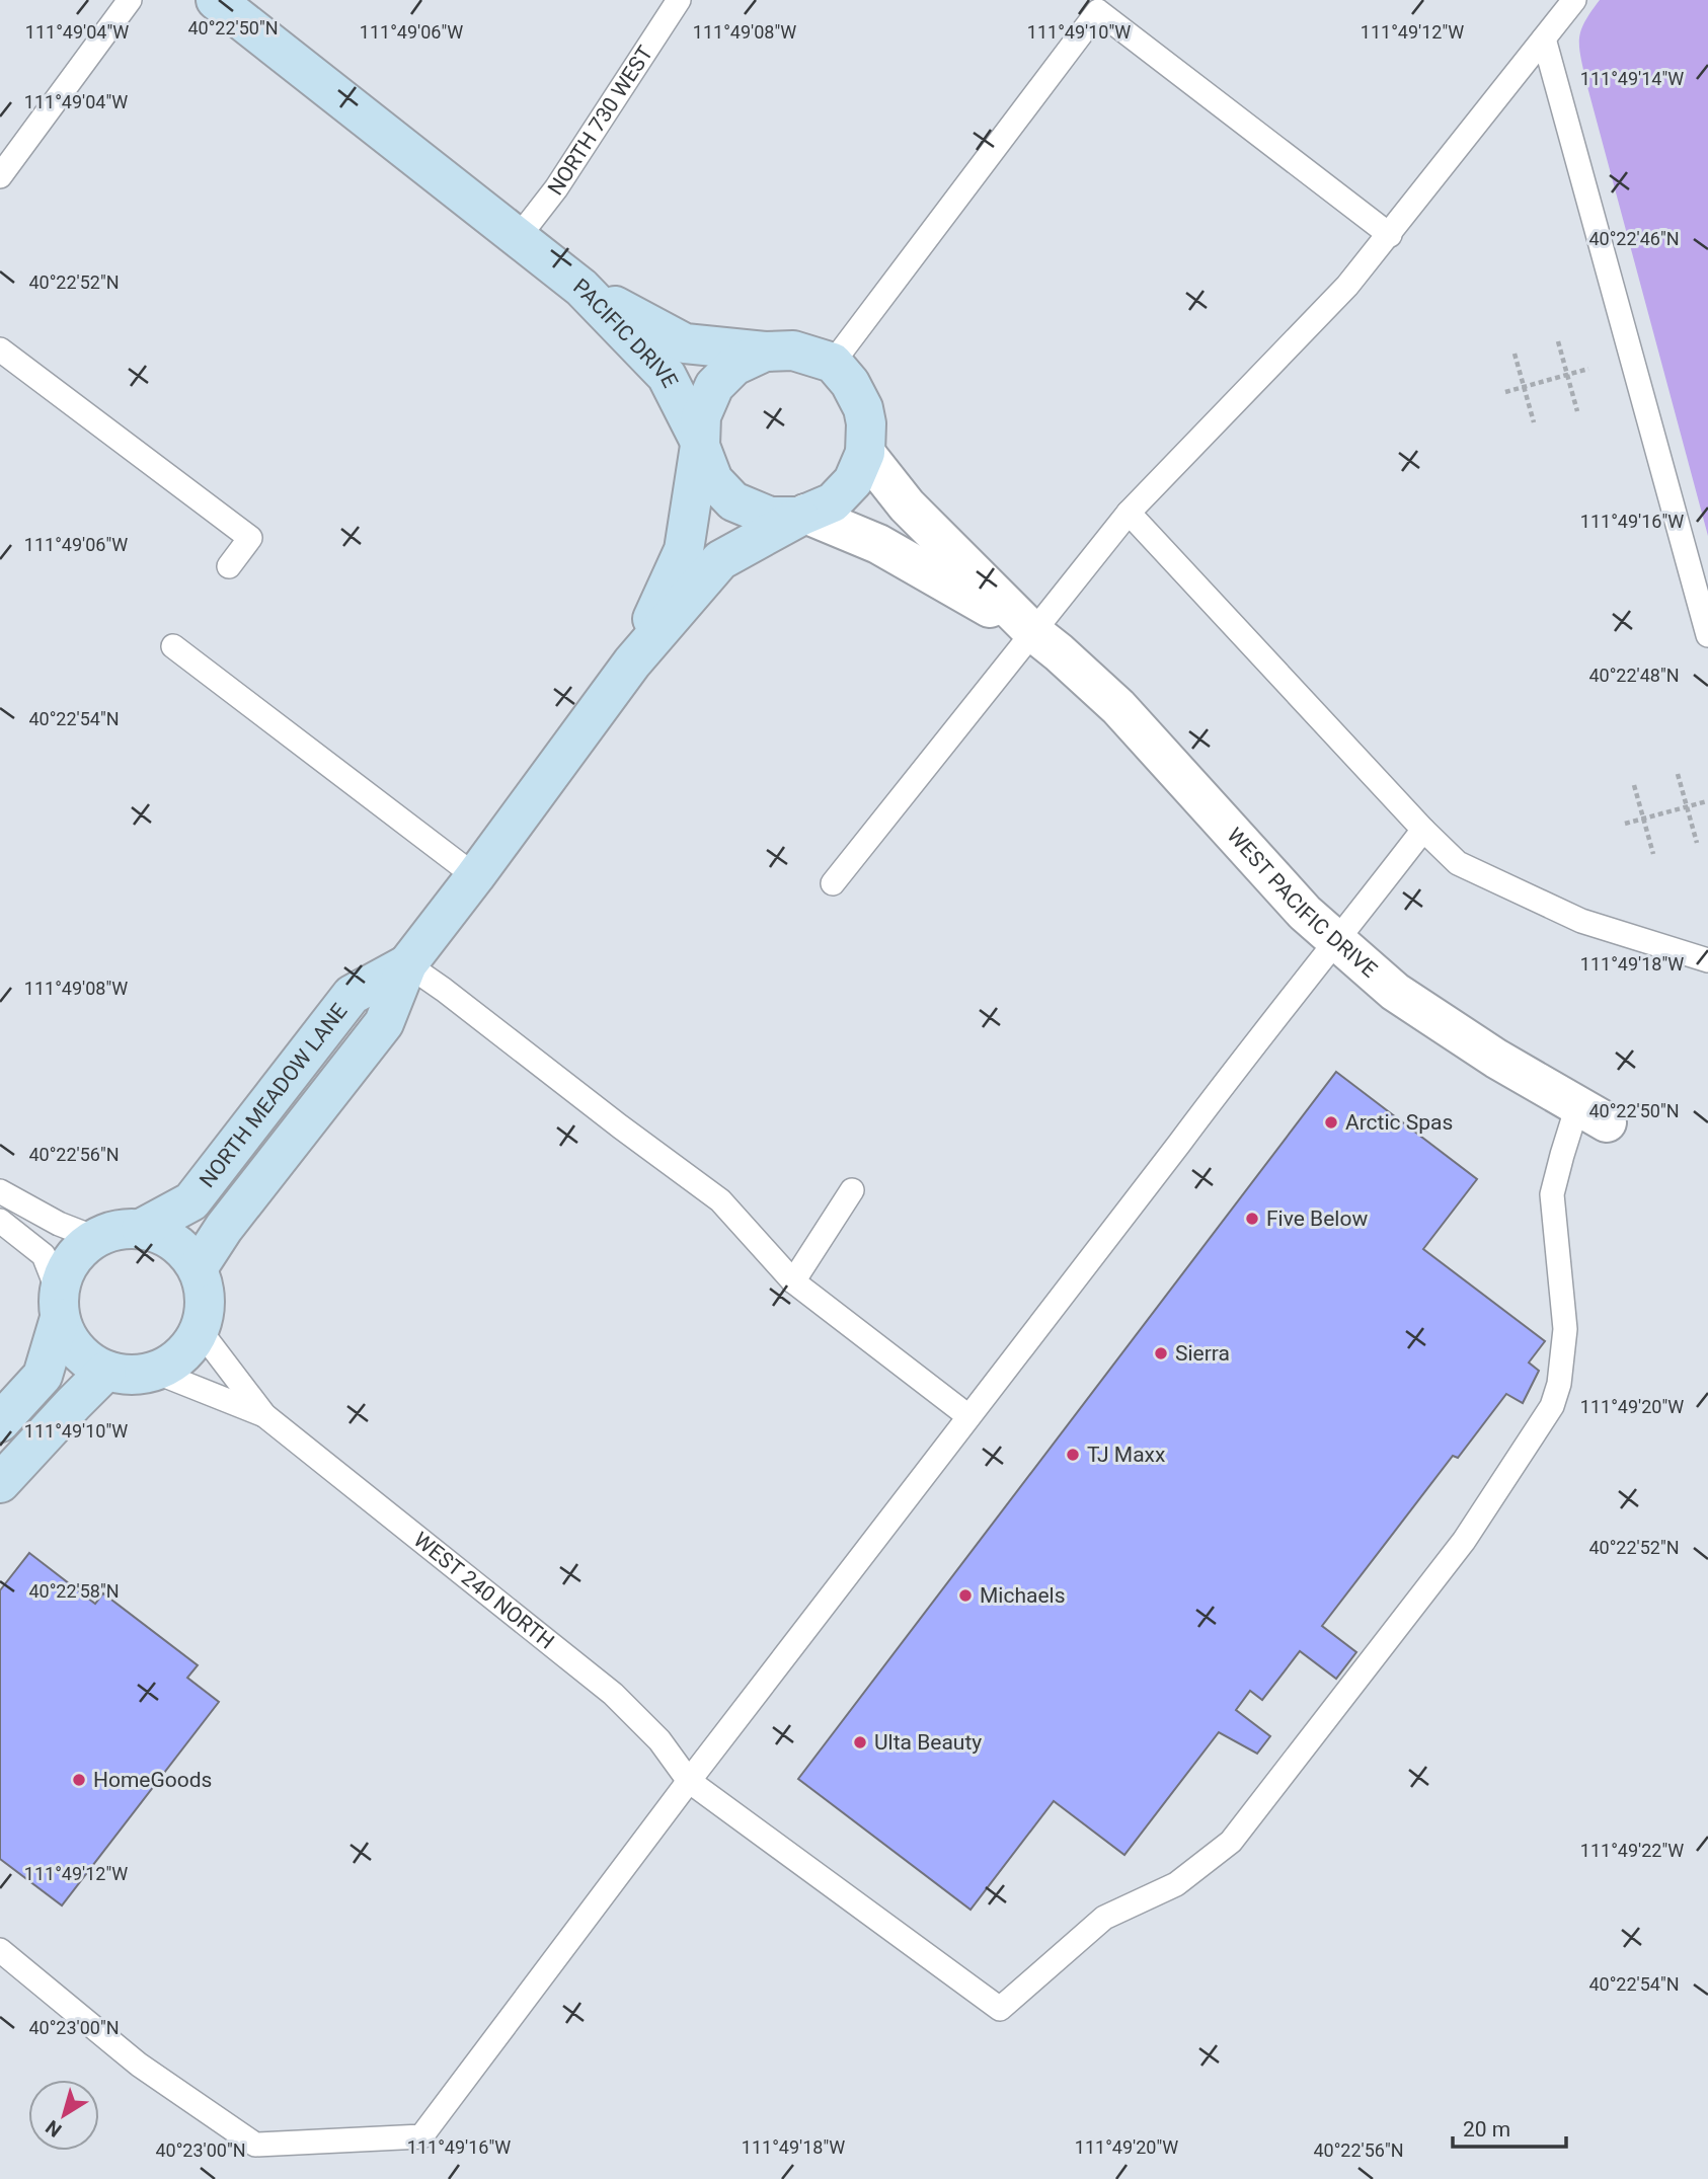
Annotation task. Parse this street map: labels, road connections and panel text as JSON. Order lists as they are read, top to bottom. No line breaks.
{"streets":{"street":["PACIFIC DRIVE","WEST PACIFIC DRIVE","NORTH MEADOW LANE"],"lane":["NORTH 730 WEST","WEST 240 NORTH"]},"crossings":[["PACIFIC DRIVE","WEST PACIFIC DRIVE"],["PACIFIC DRIVE","NORTH MEADOW LANE"],["WEST PACIFIC DRIVE","NORTH MEADOW LANE"],["WEST PACIFIC DRIVE","WEST 240 NORTH"],["NORTH MEADOW LANE","WEST 240 NORTH"]],"places":["Arctic Spas","Five Below","Sierra","TJ Maxx","Michaels","Ulta Beauty","HomeGoods"],"scale_bar":"20 m","north":"bottom left","coordinates":["40°22'50\"N","111°49'04\"W","111°49'06\"W","111°49'08\"W","111°49'10\"W","111°49'12\"W","111°49'14\"W","40°22'46\"N","40°22'52\"N","111°49'16\"W","40°22'48\"N","40°22'54\"N","111°49'18\"W","40°22'56\"N","111°49'20\"W","40°22'58\"N","111°49'22\"W","40°23'00\"N"]}
